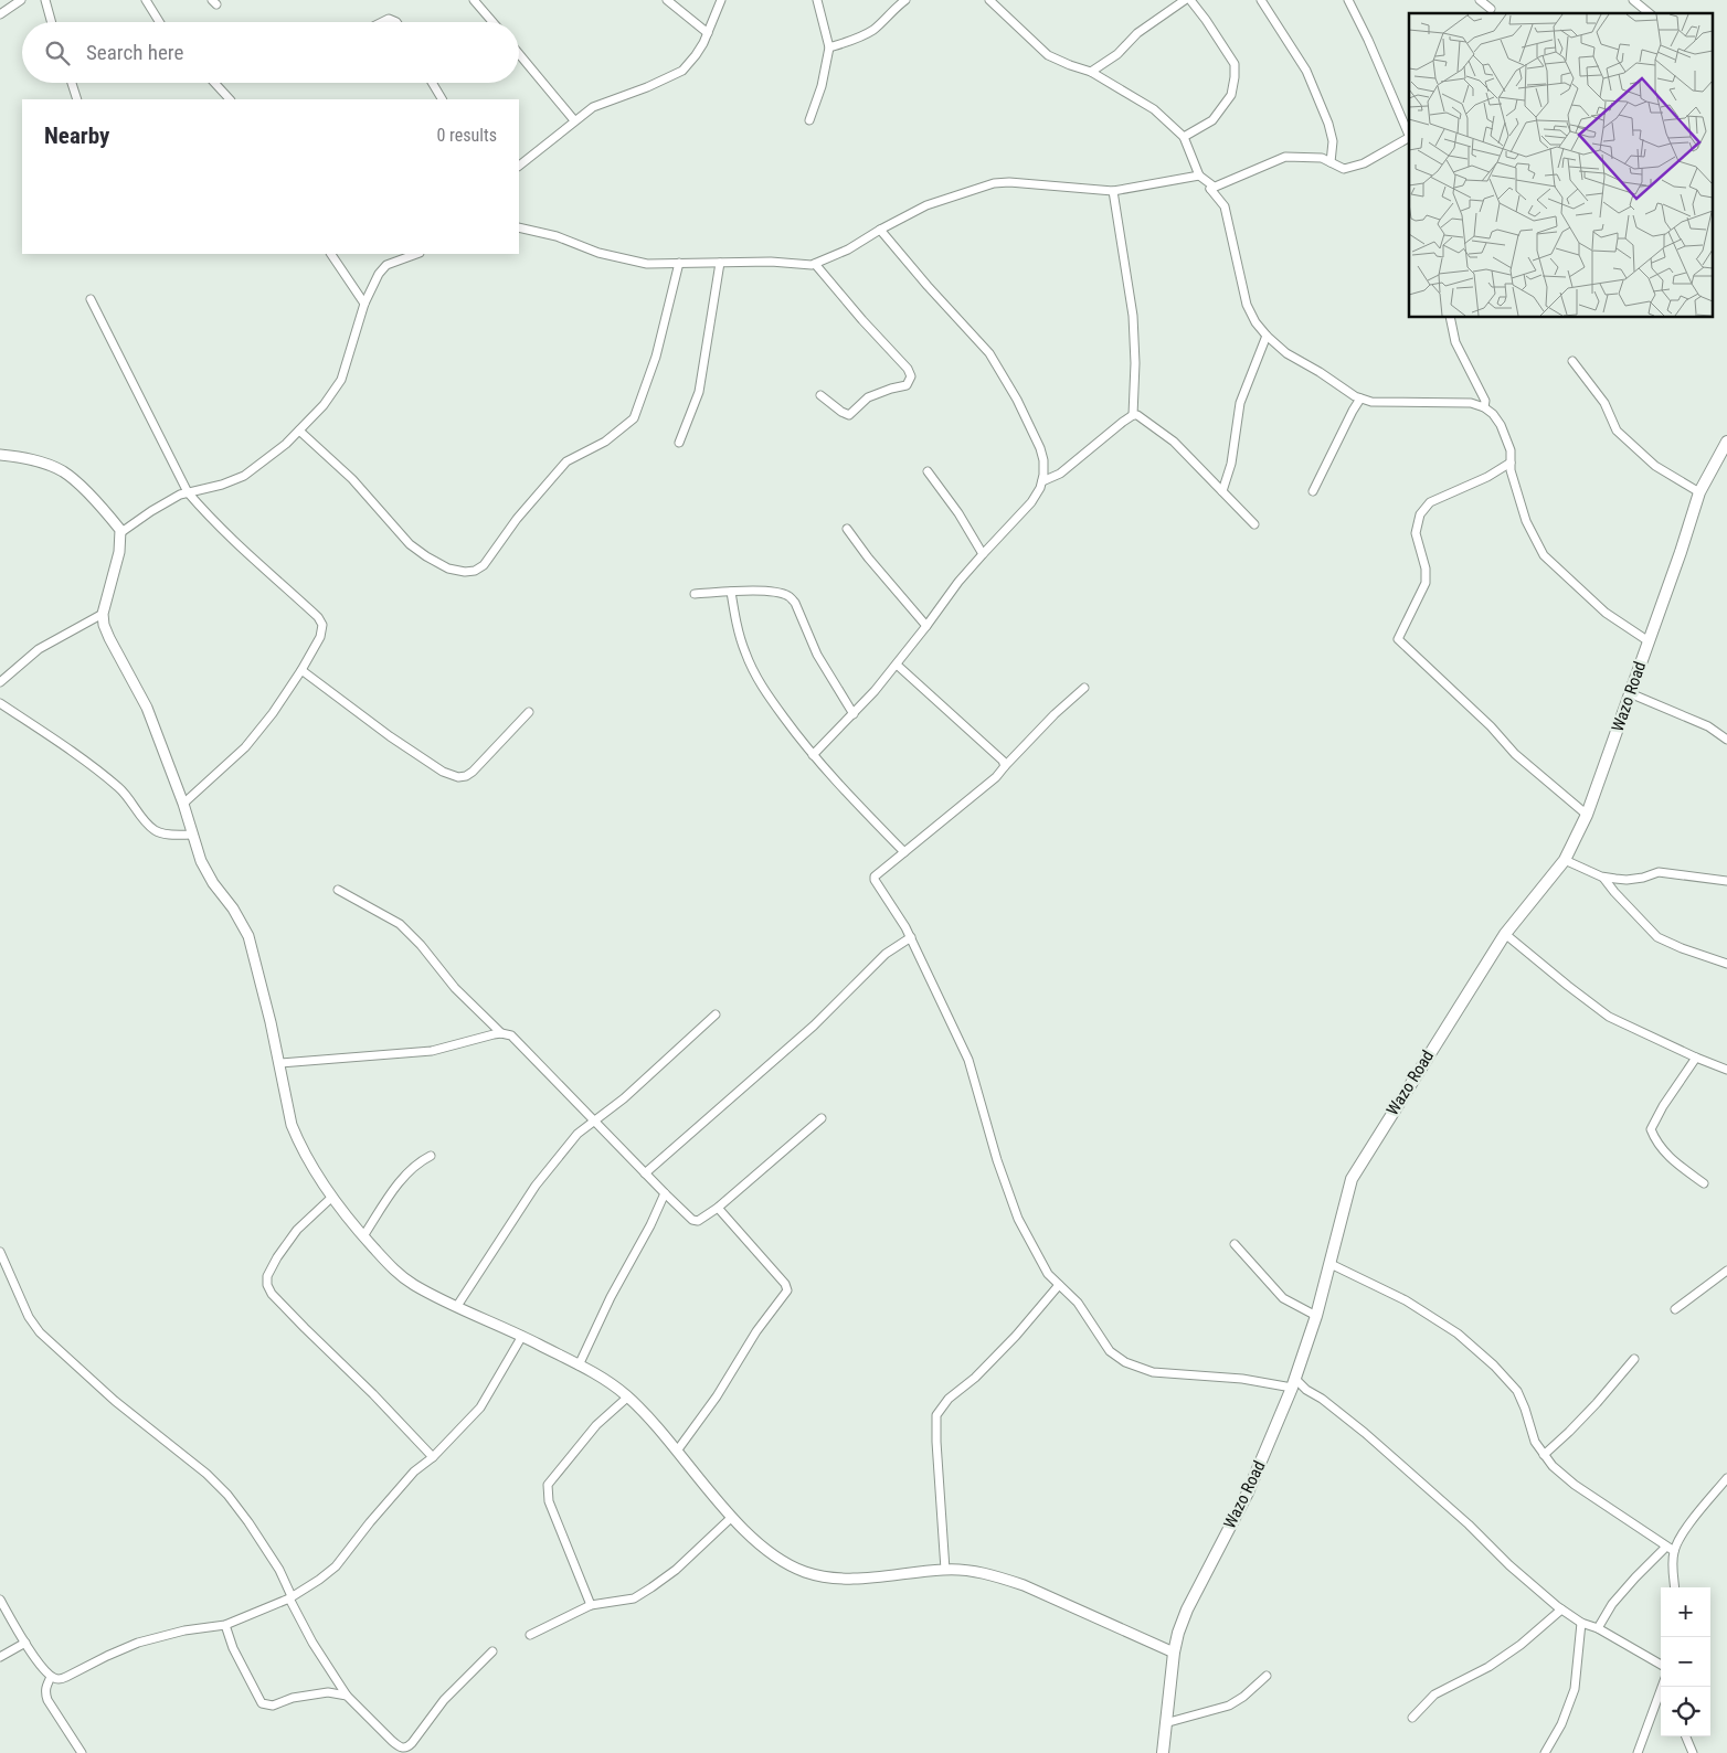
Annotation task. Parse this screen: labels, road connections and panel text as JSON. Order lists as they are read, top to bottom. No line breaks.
{"streets":{"main road":["Wazo Road"]},"page":{"search":"Search here","heading":["Nearby","0 results"],"map_buttons":["+","−"]}}
